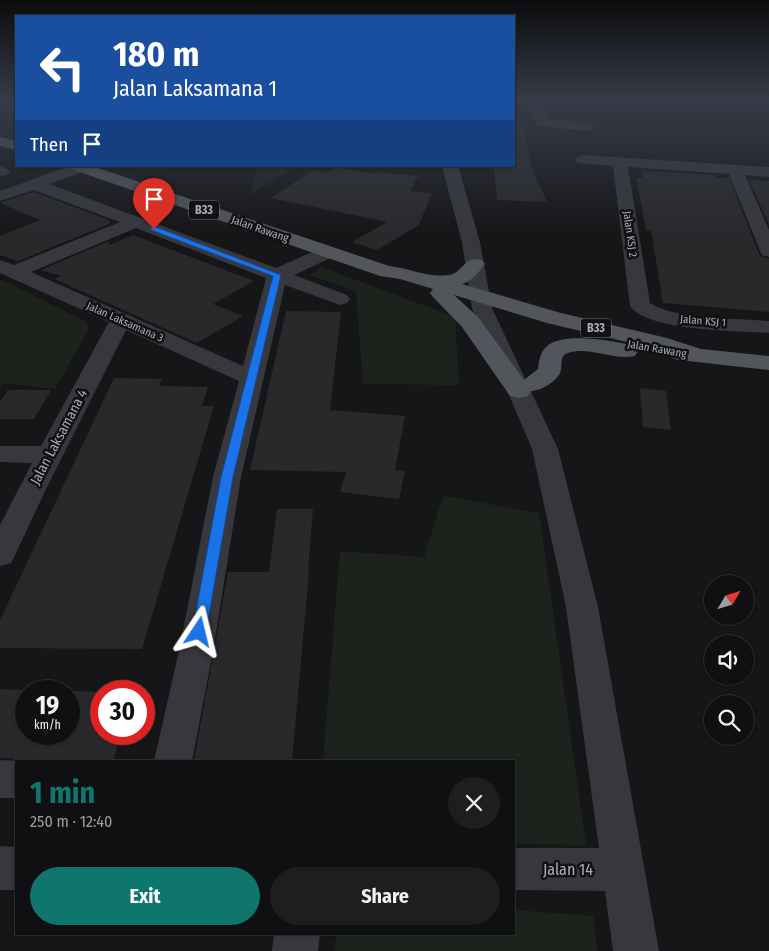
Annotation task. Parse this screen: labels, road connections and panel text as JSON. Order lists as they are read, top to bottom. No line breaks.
{"streets":{"main road":["B33","Jalan Rawang"],"street":["Jalan KSJ 2","Jalan KSJ 1","Jalan Laksamana 3","Jalan Laksamana 4","Jalan 14"]},"crossings":[["Jalan KSJ 2","Jalan KSJ 1"],["Jalan Laksamana 3","Jalan Laksamana 4"]],"north":"top right","page":{"turn":["180 m","Jalan Laksamana 1"],"then":"Then","speed":"19 km/h","limit":"30","heading":["1 min","250 m · 12:40"],"buttons":["Exit","Share"]}}
